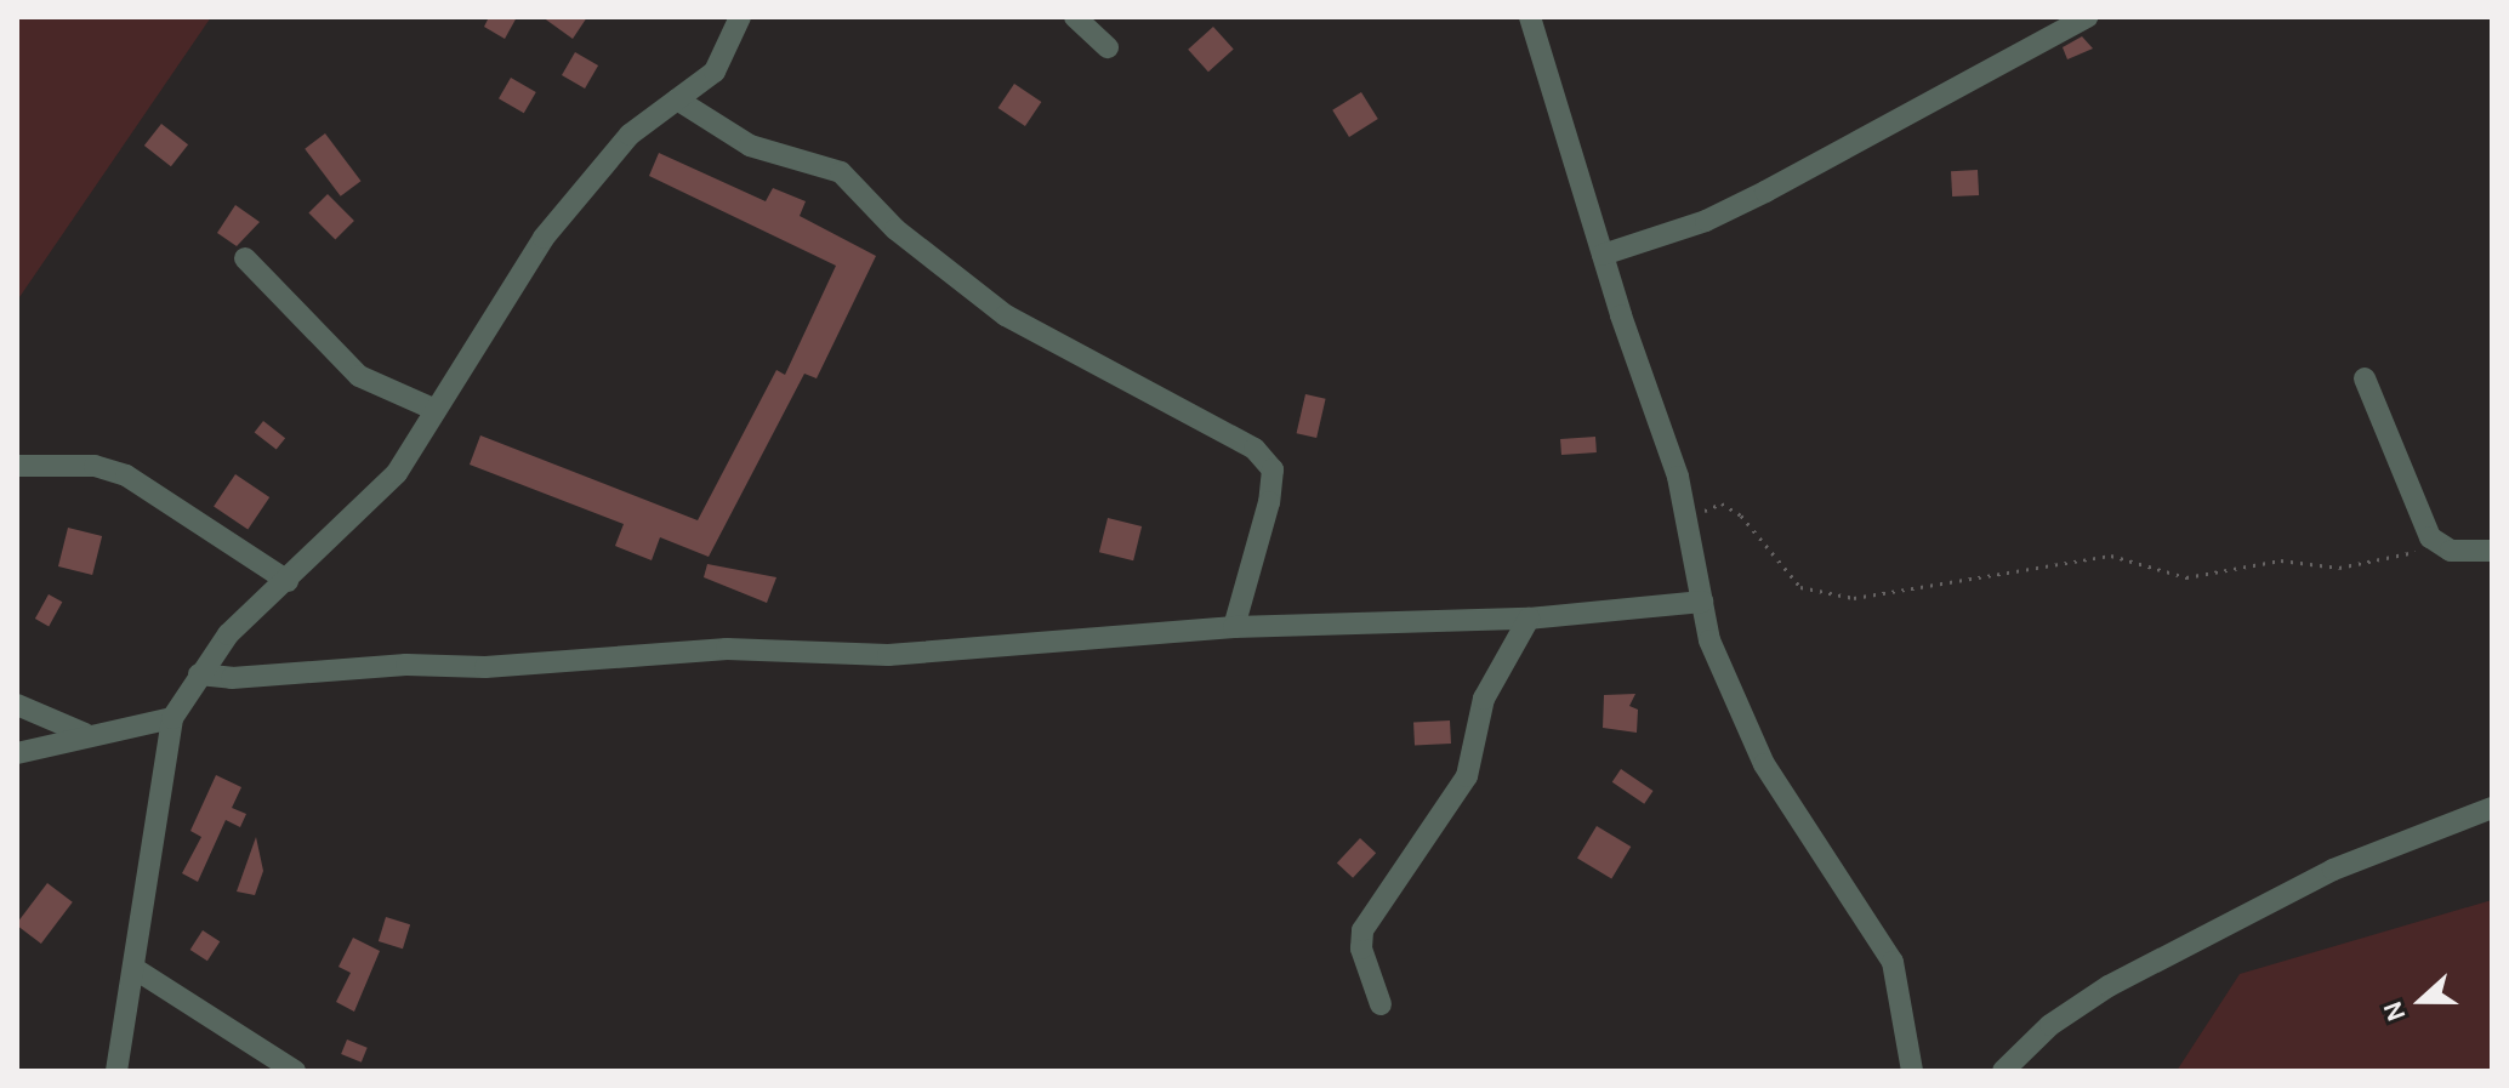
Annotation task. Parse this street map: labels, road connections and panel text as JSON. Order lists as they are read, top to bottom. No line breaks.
{"north":"left"}
